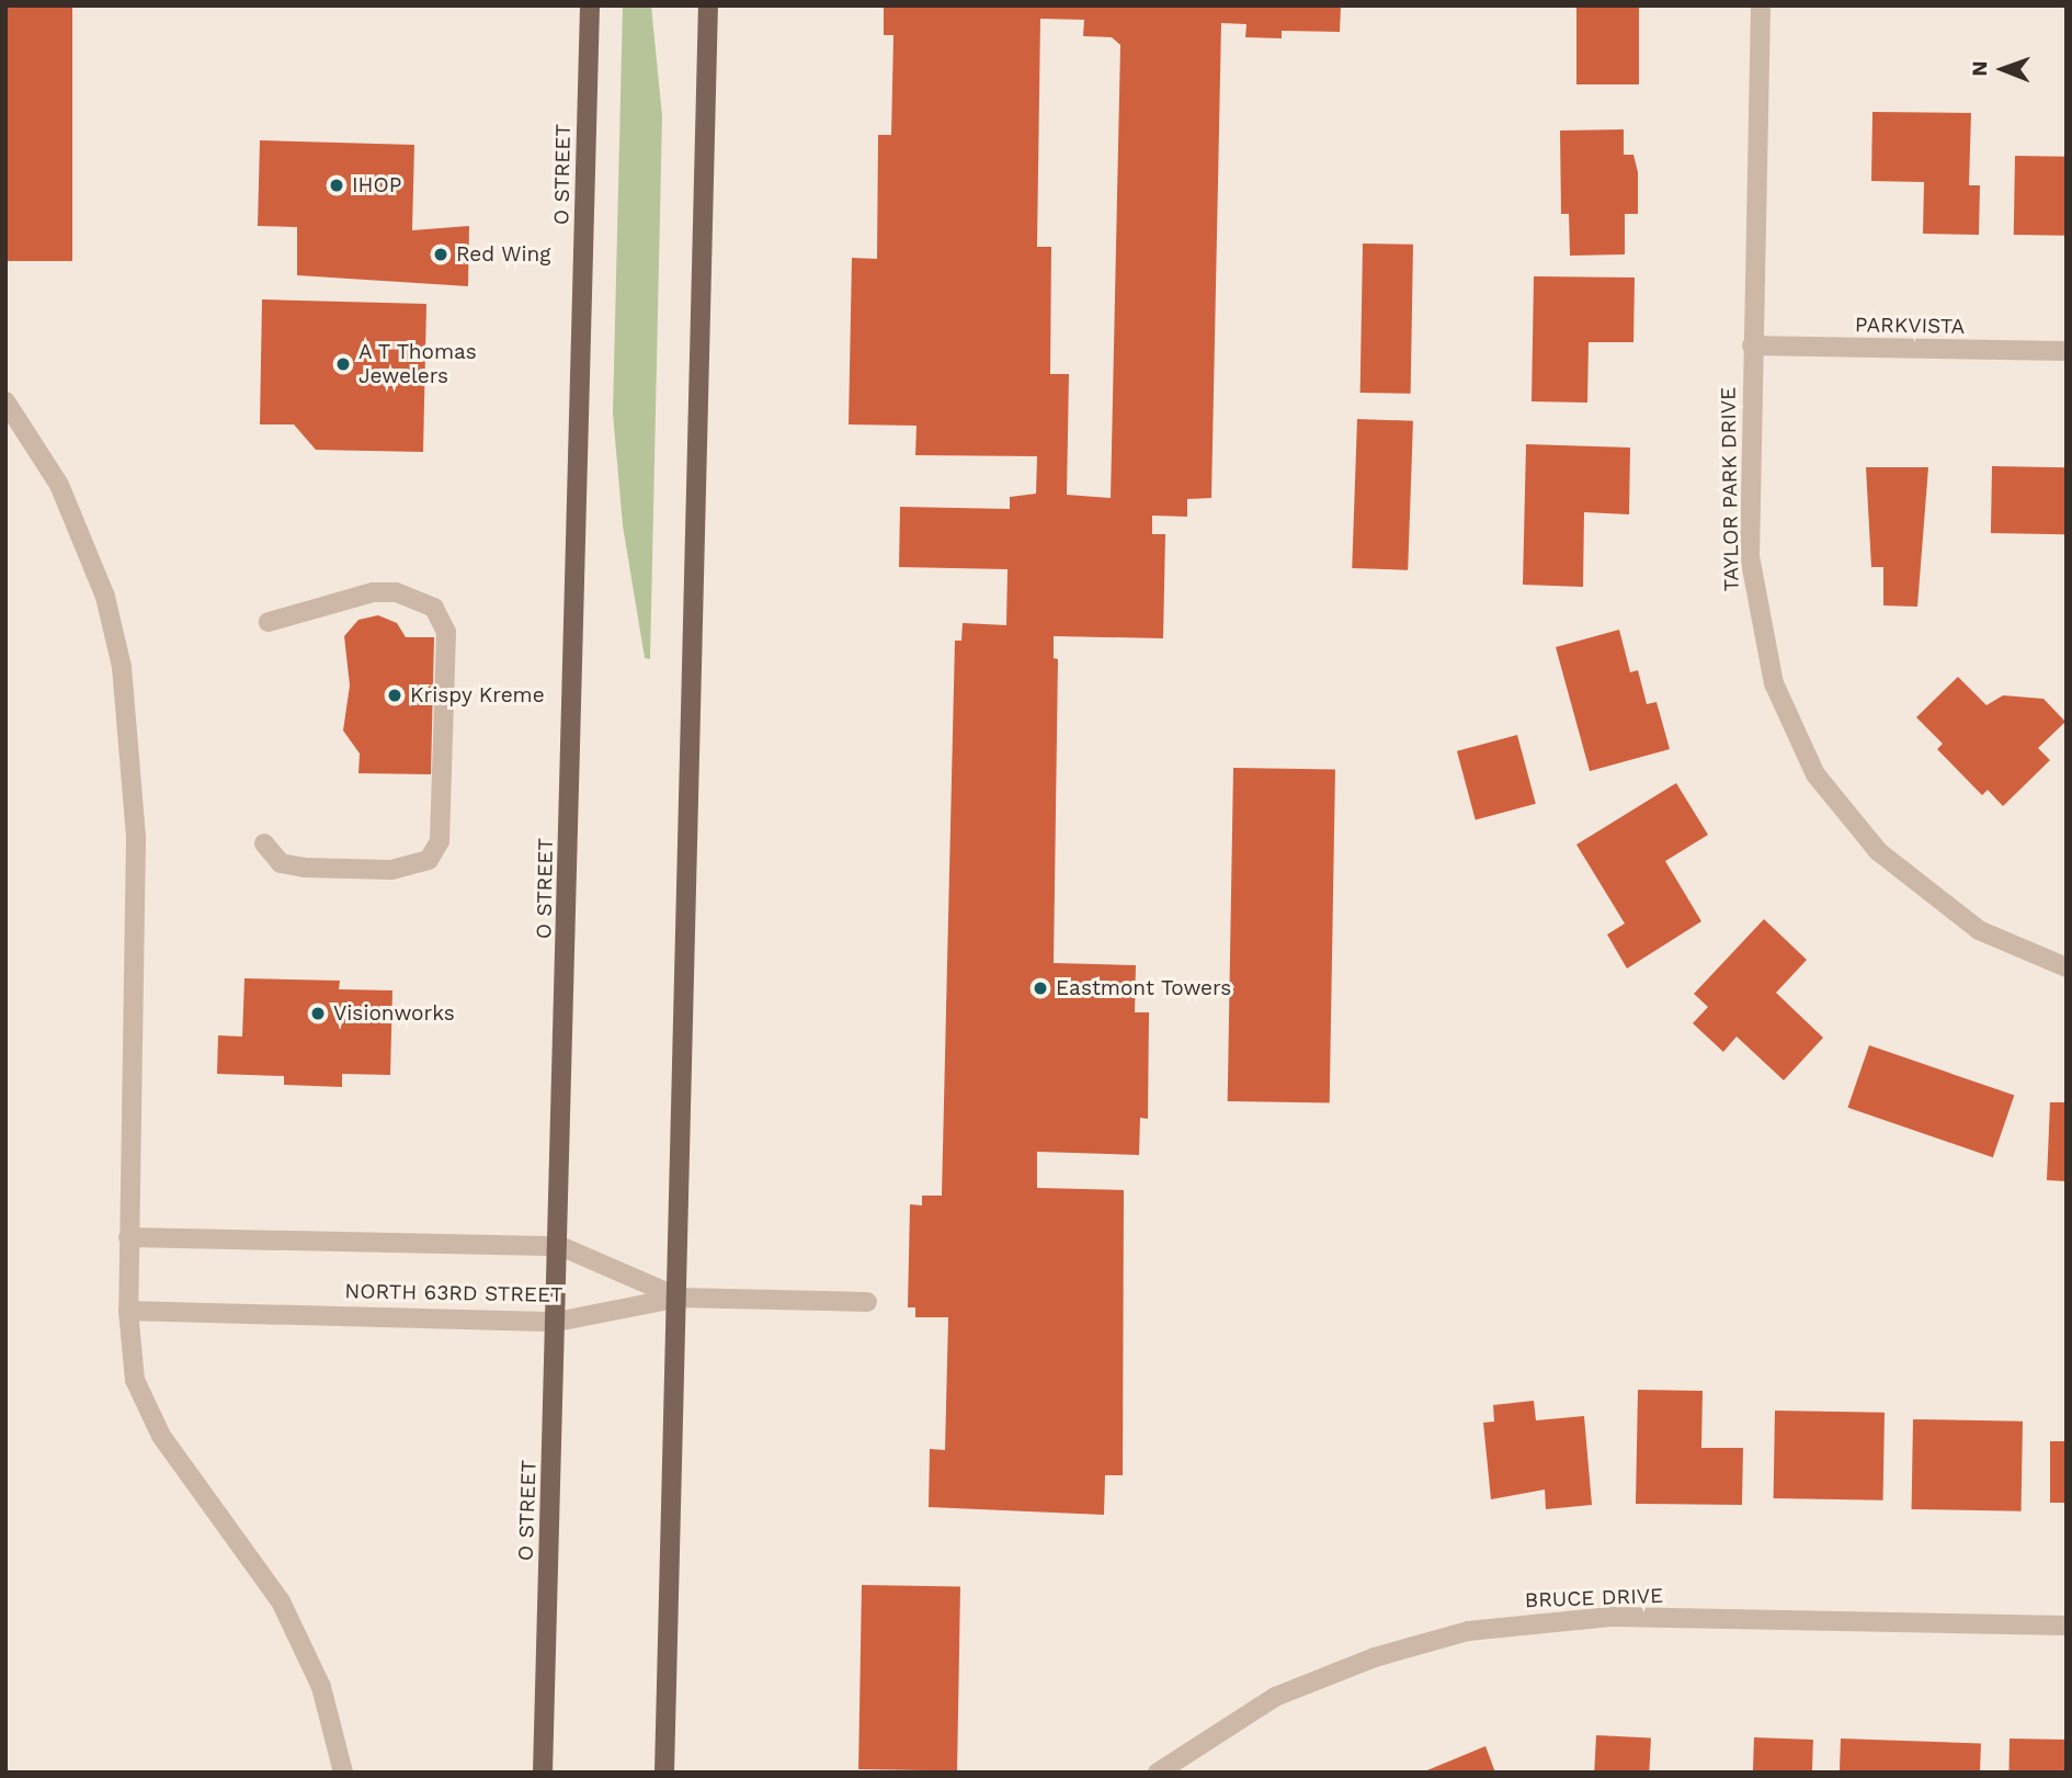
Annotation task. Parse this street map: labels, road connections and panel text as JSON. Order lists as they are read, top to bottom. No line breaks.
{"streets":{"main road":["O STREET"],"street":["PARKVISTA","TAYLOR PARK DRIVE","NORTH 63RD STREET","BRUCE DRIVE"]},"crossings":[["O STREET","NORTH 63RD STREET"],["PARKVISTA","TAYLOR PARK DRIVE"]],"places":["IHOP","Red Wing","A T Thomas Jewelers","Krispy Kreme","Eastmont Towers","Visionworks"],"north":"left"}
